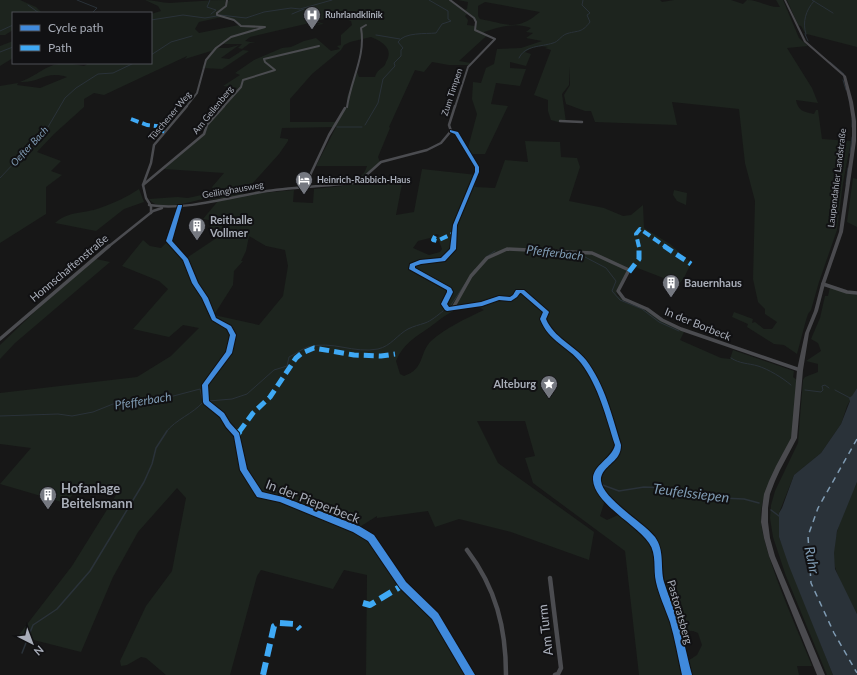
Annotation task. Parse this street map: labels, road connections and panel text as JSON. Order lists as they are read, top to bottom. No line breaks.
{"streets":{"main road":["Laupendahler Landstraße"],"street":["Zum Timpen","Am Gellenberg","Tüschener Weg","Geilinghausweg","Honnschaftenstraße","In der Borbeck","In der Pieperbeck","Pastoratsberg","Am Turm"]},"crossings":[["Zum Timpen","Geilinghausweg"],["Am Gellenberg","Tüschener Weg"],["Laupendahler Landstraße","In der Borbeck"],["Geilinghausweg","Honnschaftenstraße"],["Geilinghausweg","In der Pieperbeck"],["In der Borbeck","Pastoratsberg"]],"water":["Oefter Bach","Pfefferbach","Teufelssiepen","Ruhr"],"places":{"hospital":["Ruhrlandklinik"],"hotel":["Heinrich-Rabbich-Haus"],"building":["Reithalle Vollmer","Bauernhaus","Hofanlage Beitelsmann"],"place":["Alteburg"]},"legend":["Cycle path","Path"],"north":"bottom right"}
